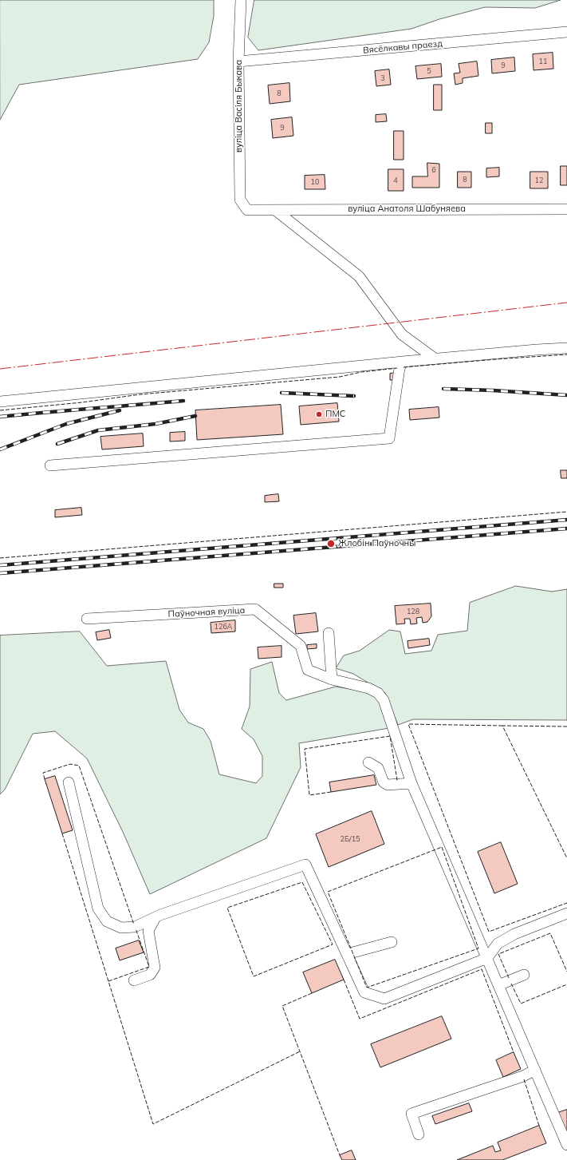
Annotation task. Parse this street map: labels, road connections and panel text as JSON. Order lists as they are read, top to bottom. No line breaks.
{"streets":{"street":["Вясёлкавы праезд","вуліца Васіля Быкава","вуліца Анатоля Шабуняева","Паўночная вуліца"]},"crossings":[["Вясёлкавы праезд","вуліца Васіля Быкава"],["вуліца Васіля Быкава","вуліца Анатоля Шабуняева"]],"places":["ПМС","Жлобін Паўночны"],"house_numbers":["11","9","5","3","8","9","6","8","4","12","10","128","126А","2Б/15"]}
